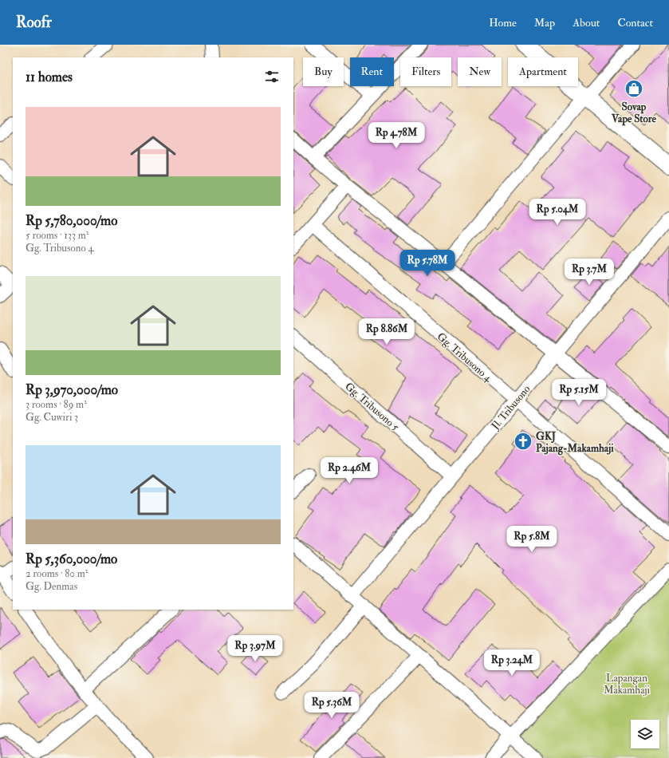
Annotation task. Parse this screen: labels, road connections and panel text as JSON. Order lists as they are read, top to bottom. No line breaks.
{"streets":{"street":["Gg. Tribusono 4","Gg. Tribusono 5","Jl. Tribusono"]},"crossings":[["Gg. Tribusono 4","Jl. Tribusono"],["Gg. Tribusono 5","Jl. Tribusono"]],"parks":["Lapangan Makamhaji"],"places":{"shop":["Sovap Vape Store"],"church":["GKJ Pajang-Makamhaji"]},"page":{"header":"Roofr","nav":["Home","Map","About","Contact"],"chip":["Buy","Rent","Filters","New","Apartment"],"heading":"11 homes","list":[{"name":"Rp 5,780,000/mo","note":"5 rooms · 133 m² · Gg. Tribusono 4"},{"name":"Rp 3,970,000/mo","note":"3 rooms · 89 m² · Gg. Cuwiri 3"},{"name":"Rp 5,360,000/mo","note":"2 rooms · 80 m² · Gg. Denmas"}],"price":["Rp 4.78M","Rp 5.04M","Rp 5.78M","Rp 3.7M","Rp 8.86M","Rp 5.15M","Rp 2.46M","Rp 5.8M","Rp 3.97M","Rp 3.24M","Rp 5.36M"]}}
